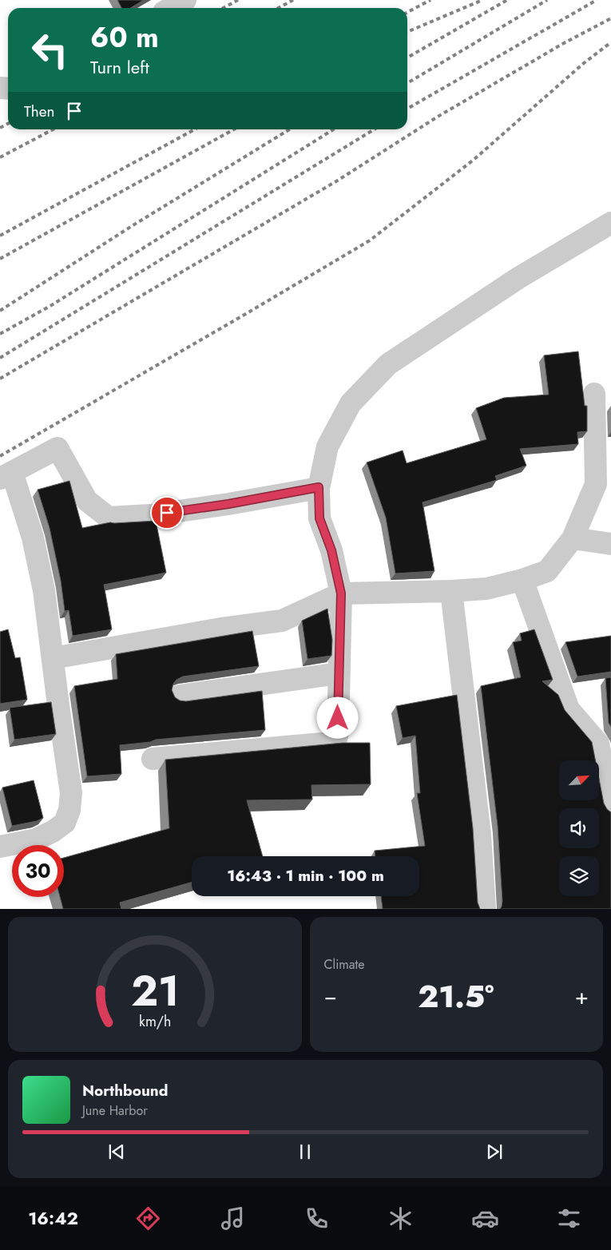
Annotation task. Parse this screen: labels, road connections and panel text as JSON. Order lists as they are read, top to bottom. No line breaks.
{"north":"top right","page":{"turn":["60 m","Turn left"],"then":"Then","limit":"30","trip":"16:43 · 1 min · 100 m","tile":"Climate","heat":["−","21.5°","+"],"song":["Northbound","June Harbor"],"tabs":"16:42","gauge":["21","km/h"]}}
